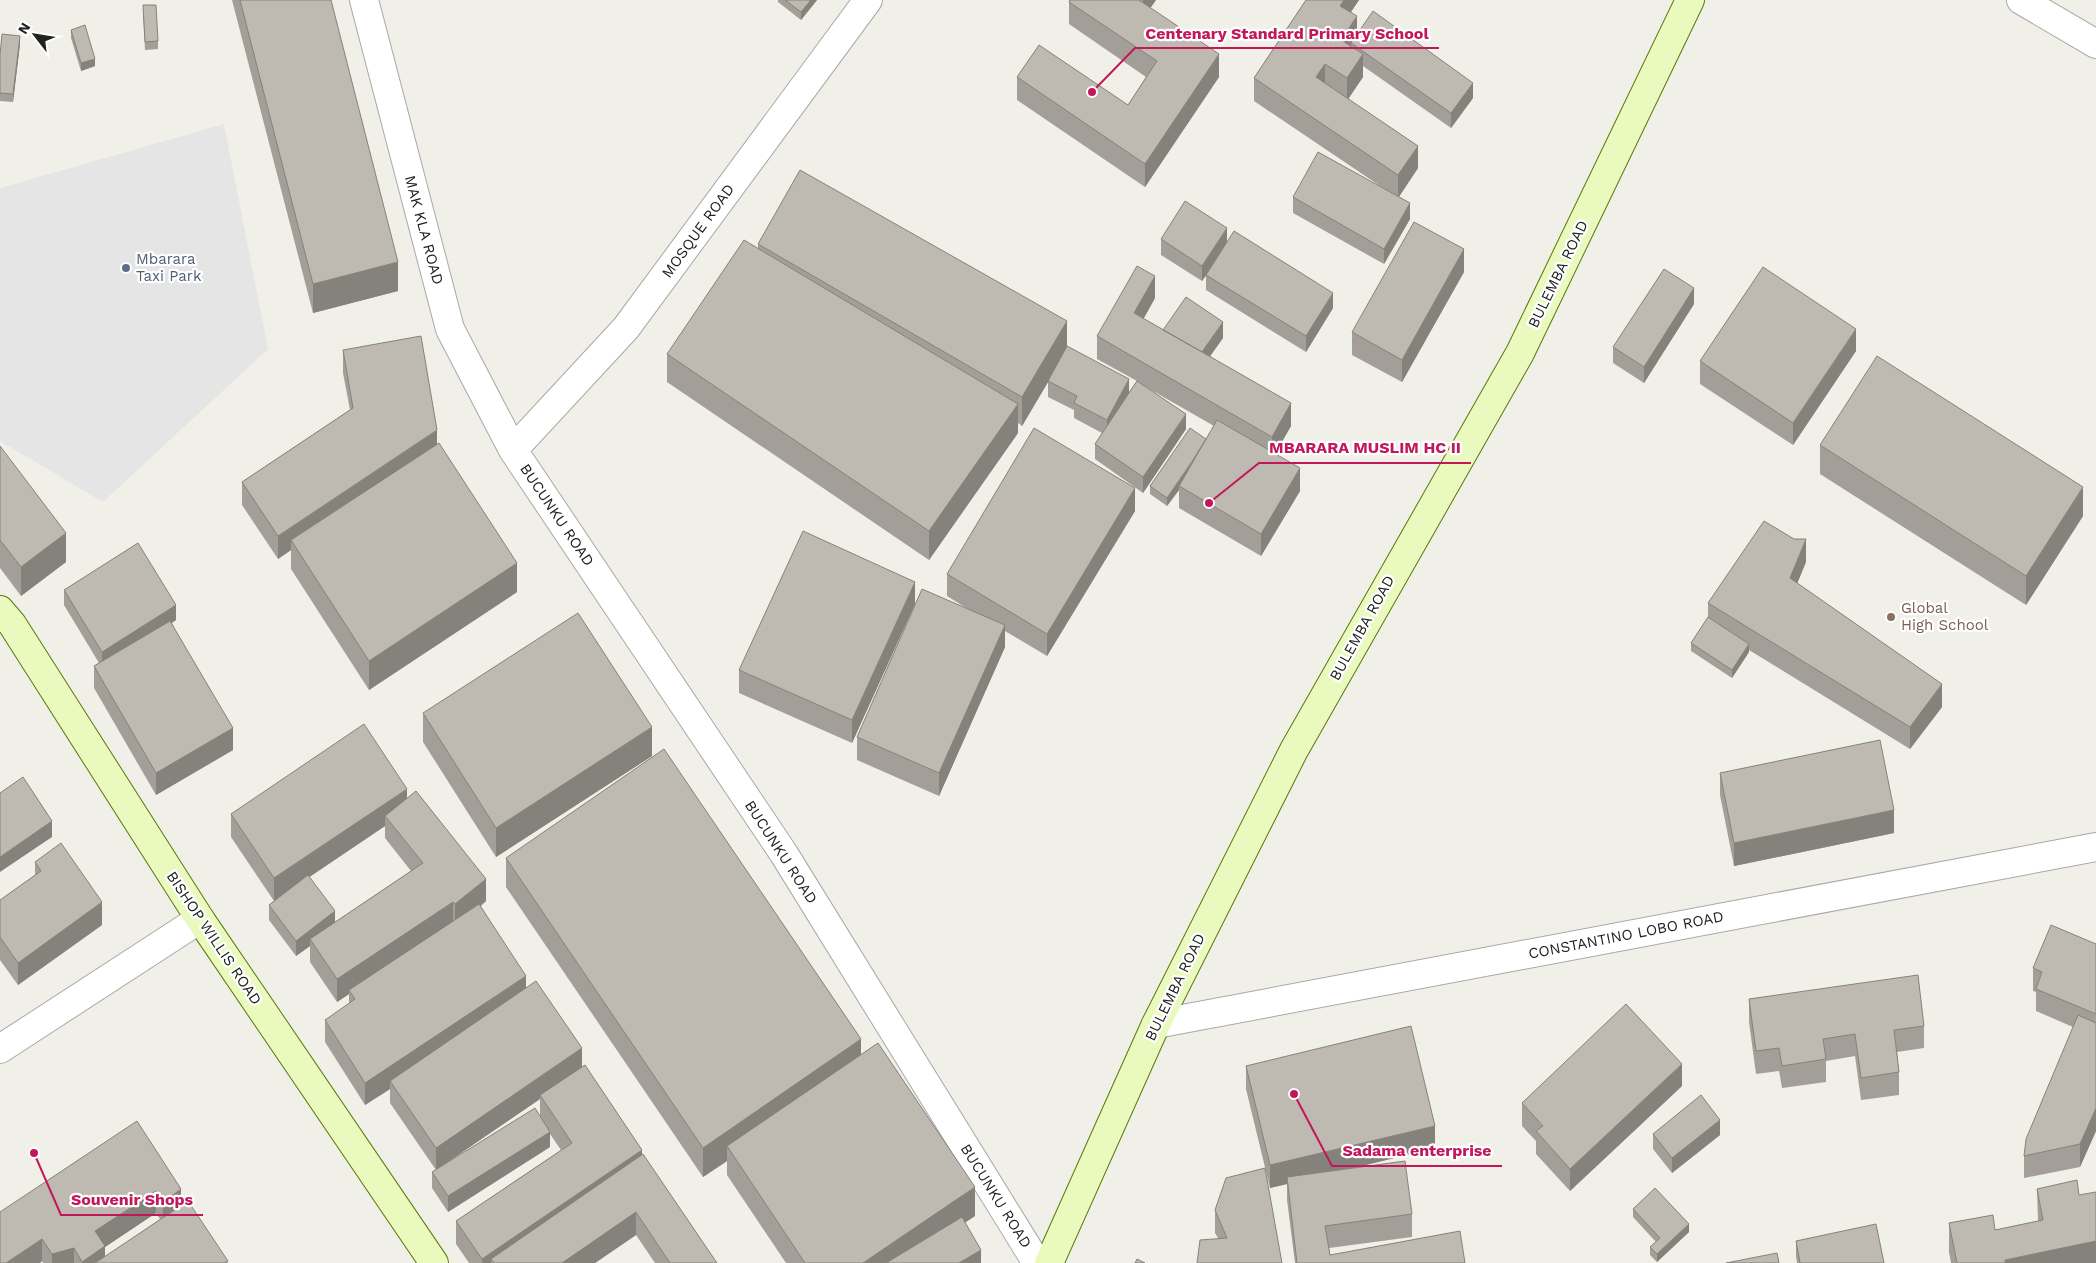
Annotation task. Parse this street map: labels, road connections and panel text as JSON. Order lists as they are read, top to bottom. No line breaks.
{"streets":{"main road":["BULEMBA ROAD","BISHOP WILLIS ROAD"],"street":["MAK KLA ROAD","MOSQUE ROAD","BUCUNKU ROAD","CONSTANTINO LOBO ROAD"]},"crossings":[["MAK KLA ROAD","MOSQUE ROAD"],["MAK KLA ROAD","BUCUNKU ROAD"],["MOSQUE ROAD","BUCUNKU ROAD"],["BULEMBA ROAD","CONSTANTINO LOBO ROAD"]],"places":["Centenary Standard Primary School","Mbarara Taxi Park","MBARARA MUSLIM HC II","Global High School","Sadama enterprise","Souvenir Shops"],"north":"top left"}
